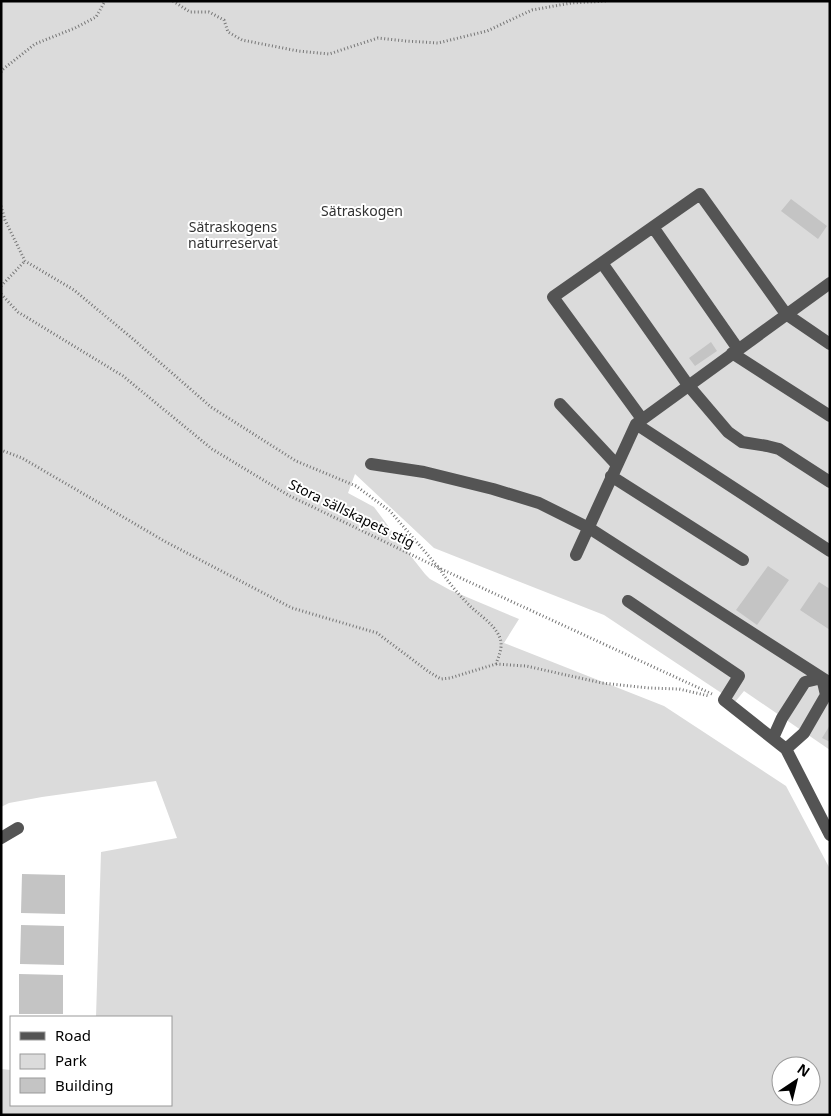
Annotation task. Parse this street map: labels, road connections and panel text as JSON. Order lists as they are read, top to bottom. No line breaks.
{"streets":{"path":["Stora sällskapets stig"]},"parks":["Sätraskogen","Sätraskogens naturreservat"],"legend":["Road","Park","Building"],"north":"top right"}
